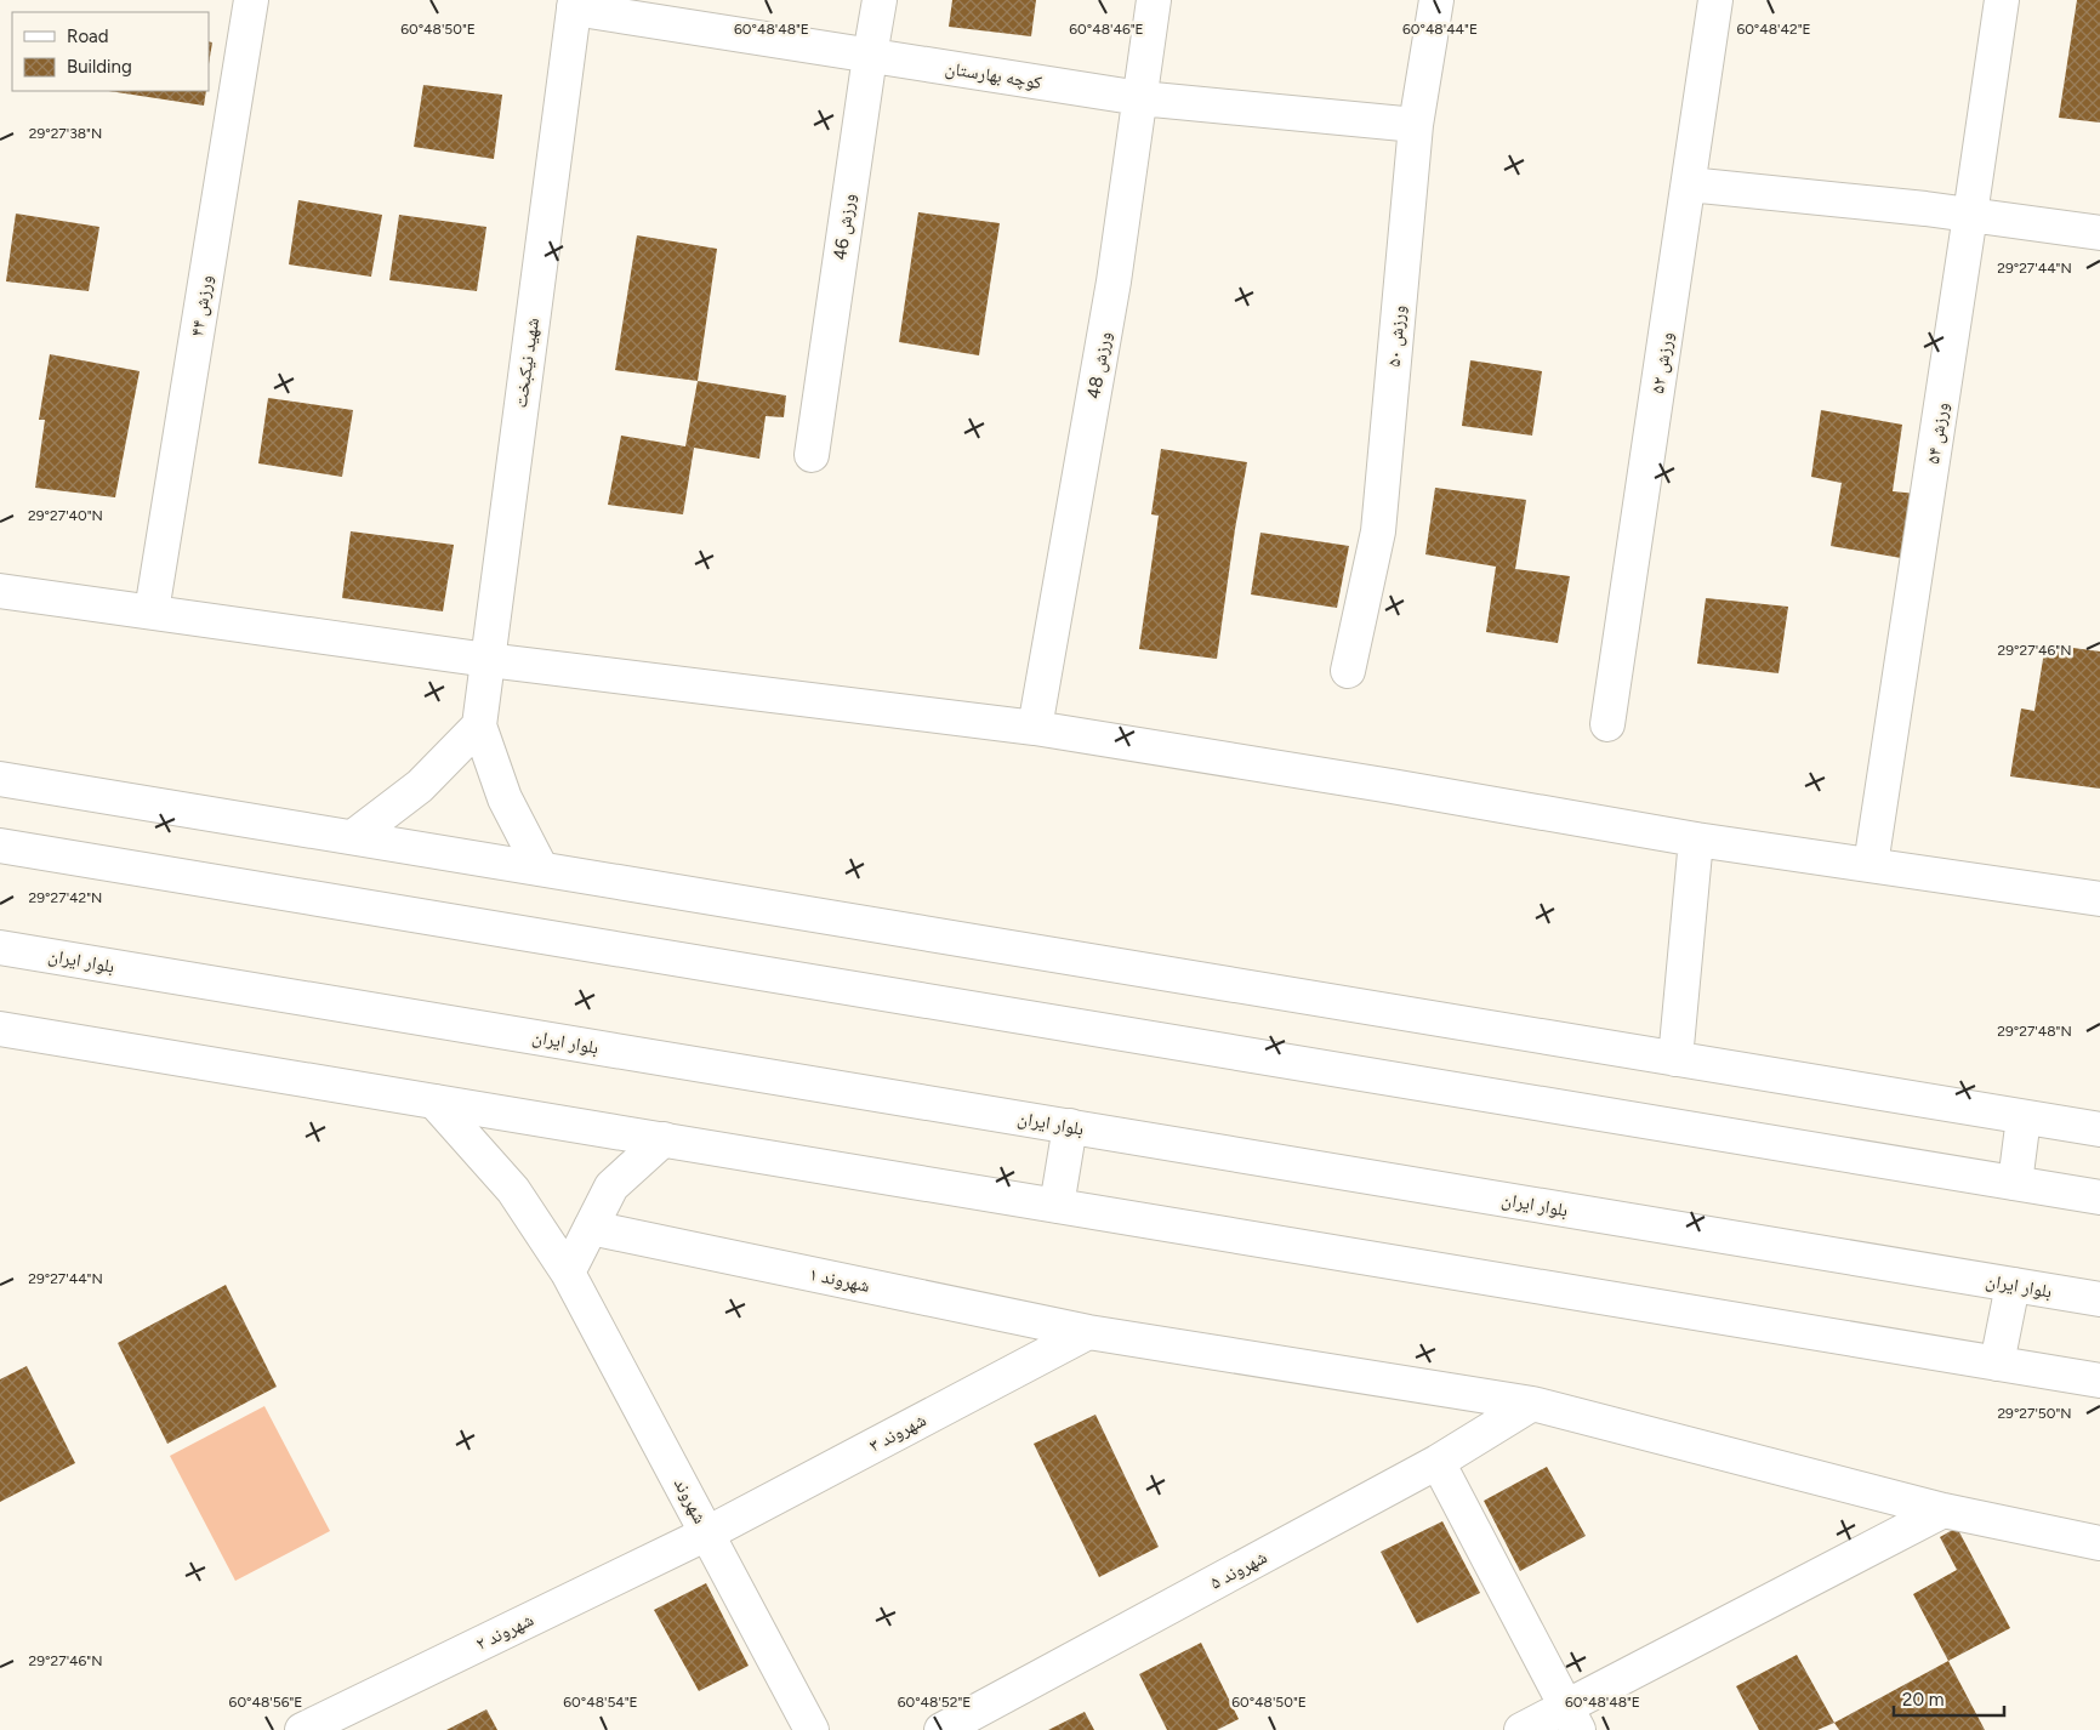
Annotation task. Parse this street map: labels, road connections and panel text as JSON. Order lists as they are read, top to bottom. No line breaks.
{"streets":{"street":["کوچه بهارستان","ورزش 46","ورزش ۴۴","ورزش ۵٠","شهید نیکبخت","ورزش ۵٢","ورزش 48","ورزش ۵۴","بلوار ایران","شهروند ۱","شهروند ۳","شهروند","شهروند ۵","شهروند ۲"]},"crossings":[["کوچه بهارستان","ورزش 46"],["کوچه بهارستان","ورزش ۵٠"],["کوچه بهارستان","شهید نیکبخت"],["کوچه بهارستان","ورزش 48"],["شهروند ۱","شهروند ۳"],["شهروند ۱","شهروند ۵"],["شهروند ۳","شهروند"],["شهروند ۳","شهروند ۲"],["شهروند","شهروند ۲"]],"legend":["Road","Building"],"scale_bar":"20 m","coordinates":["60°48'50\"E","60°48'48\"E","60°48'46\"E","60°48'44\"E","60°48'42\"E","29°27'38\"N","29°27'44\"N","29°27'40\"N","29°27'46\"N","29°27'42\"N","29°27'48\"N","29°27'50\"N","60°48'56\"E","60°48'54\"E","60°48'52\"E"]}
